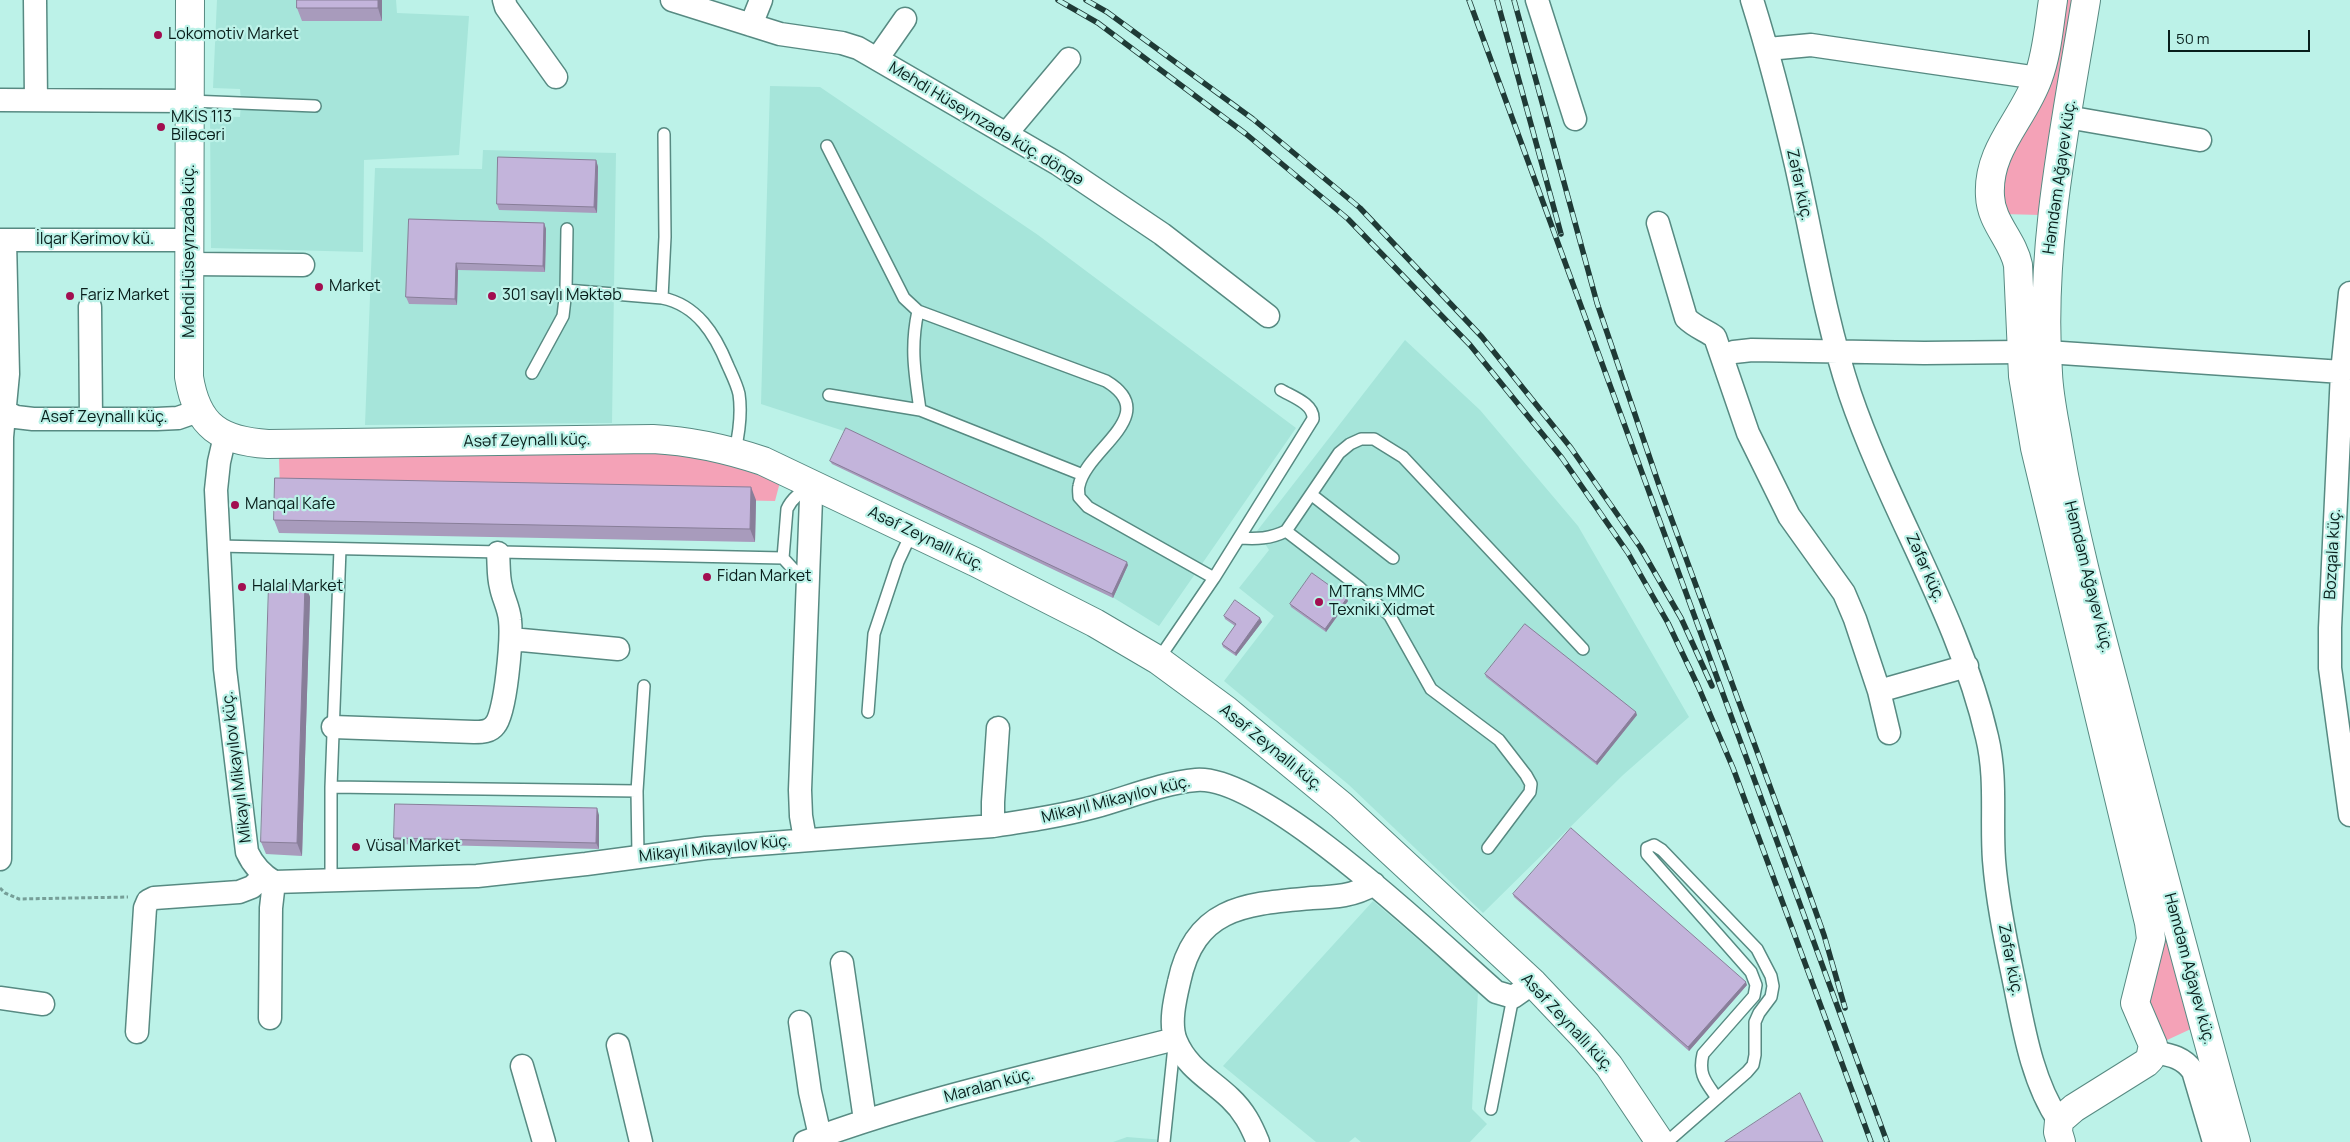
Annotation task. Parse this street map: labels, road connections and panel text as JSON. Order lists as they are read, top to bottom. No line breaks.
{"streets":{"street":["Mehdi Hüseynzadə küç. döngə","Həmdəm Ağayev küç.","Zəfər küç.","İlqar Kərimov kü.","Mehdi Hüseynzadə küç.","Asəf Zeynallı küç.","Bozqala küç.","Mikayıl Mikayılov küç.","Maralan küç."]},"crossings":[["İlqar Kərimov kü.","Mehdi Hüseynzadə küç."],["Mehdi Hüseynzadə küç.","Asəf Zeynallı küç."],["Asəf Zeynallı küç.","Mikayıl Mikayılov küç."]],"places":["Lokomotiv Market","MKİS 113 Biləcəri","Market","Fariz Market","301 saylı Məktəb","Manqal Kafe","Fidan Market","Halal Market","MTrans MMC Texniki Xidmət","Vüsal Market"],"scale_bar":"50 m"}
